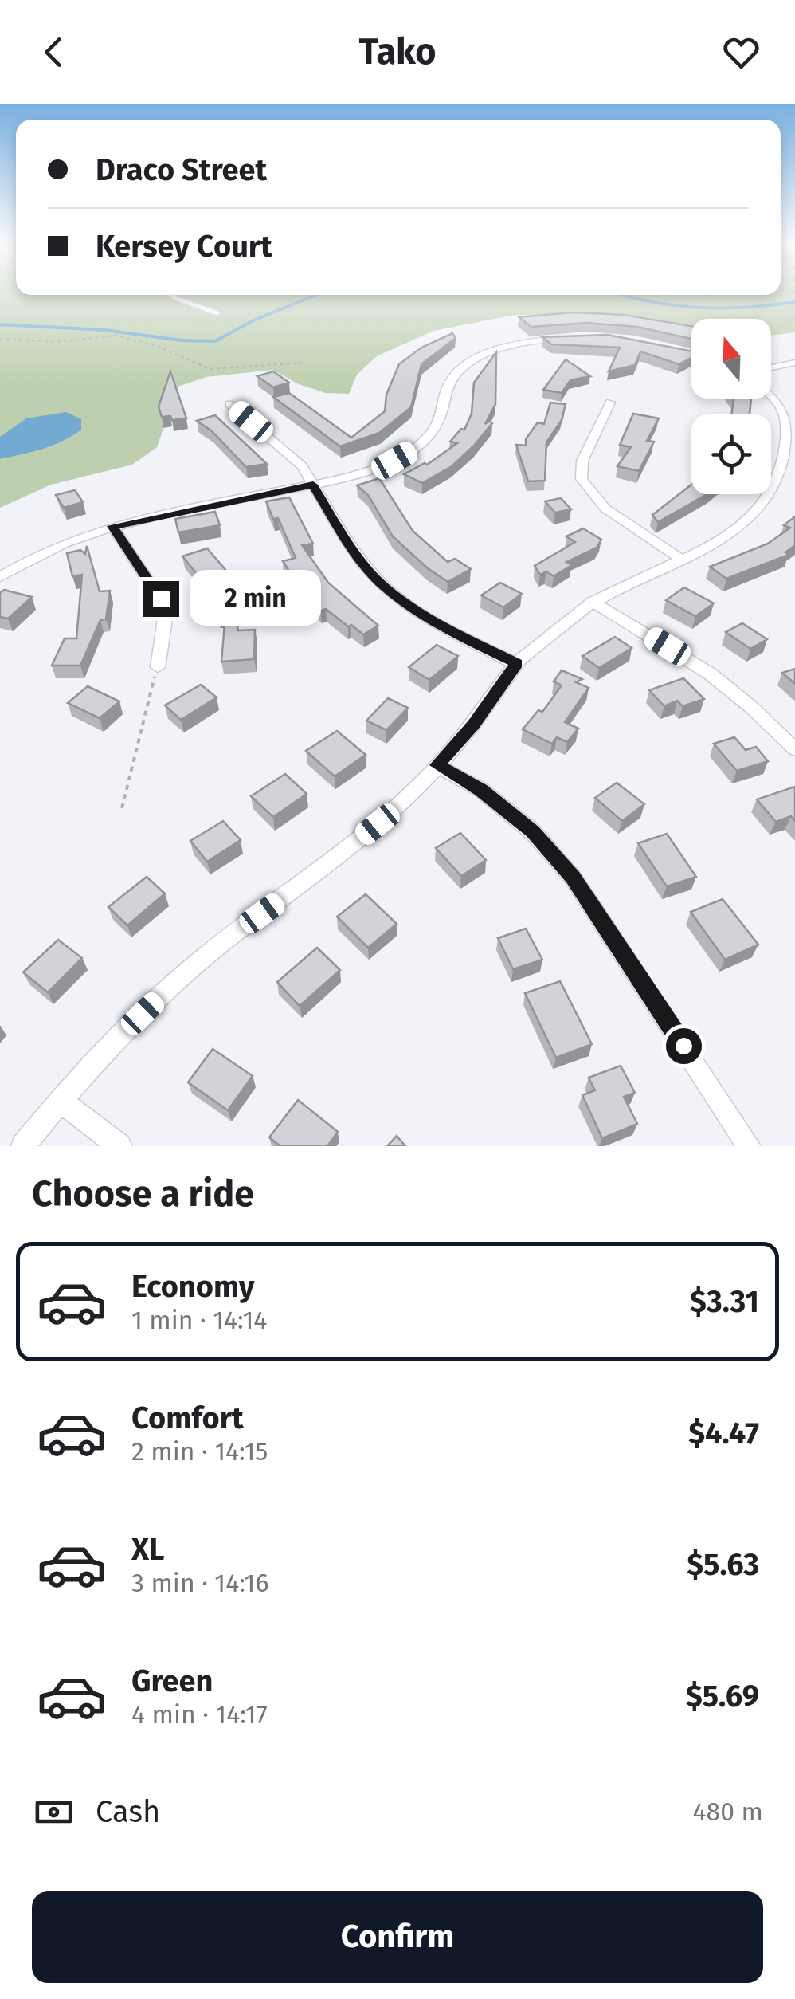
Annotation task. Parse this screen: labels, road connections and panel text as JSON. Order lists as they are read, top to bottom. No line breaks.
{"north":"top","page":{"header":"Tako","banner":["Draco Street","Kersey Court"],"bubble":"2 min","heading":"Choose a ride","list":[{"name":"Economy","note":"1 min · 14:14","value":"$3.31"},{"name":"Comfort","note":"2 min · 14:15","value":"$4.47"},{"name":"XL","note":"3 min · 14:16","value":"$5.63"},{"name":"Green","note":"4 min · 14:17","value":"$5.69"}],"pay":["Cash","480 m"],"buttons":"Confirm"}}
